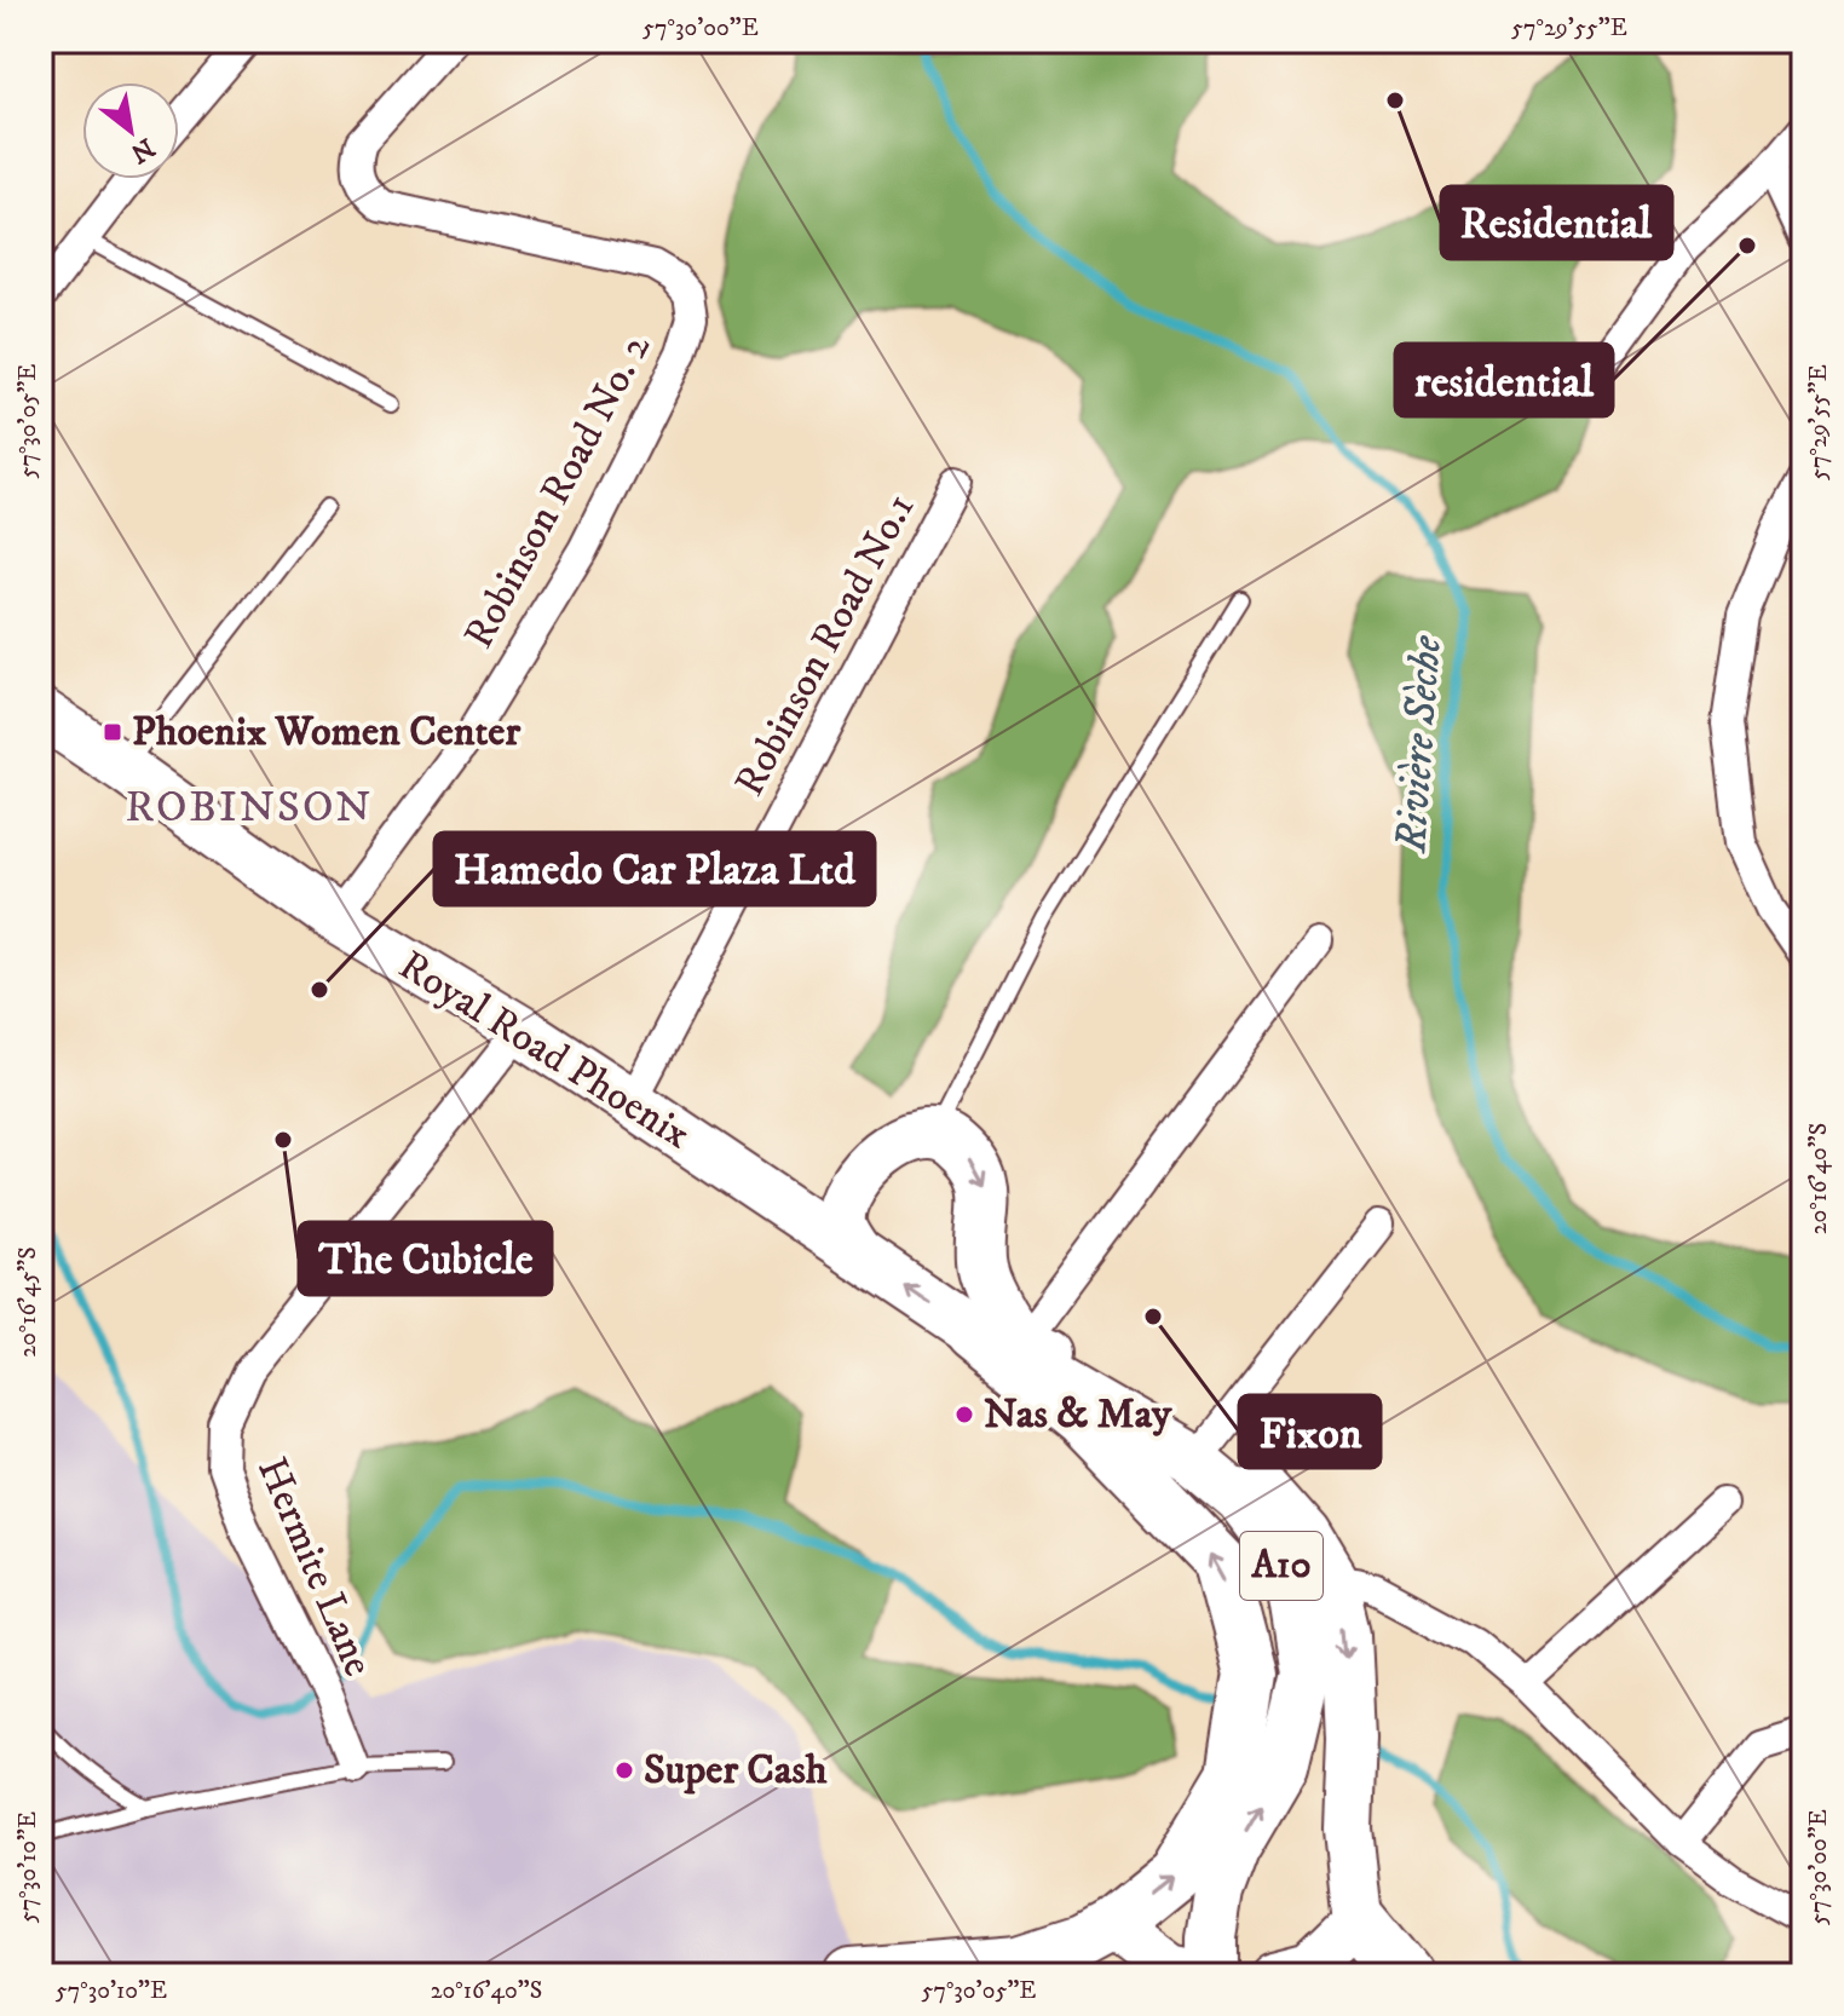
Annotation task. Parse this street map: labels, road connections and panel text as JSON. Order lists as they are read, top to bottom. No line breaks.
{"streets":{"main road":["Royal Road Phoenix","A10"],"street":["Robinson Road No. 2","Robinson Road No.1","Hermite Lane"]},"crossings":[["Robinson Road No. 2","Royal Road Phoenix"],["Robinson Road No.1","Royal Road Phoenix"],["Royal Road Phoenix","A10"],["Royal Road Phoenix","Hermite Lane"]],"districts":["ROBINSON"],"water":["Rivière Sèche"],"places":{"other":["Residential","residential","Hamedo Car Plaza Ltd","The Cubicle","Fixon","Nas & May","Super Cash"],"transit":["Phoenix Women Center"]},"north":"bottom right","coordinates":["57°30'00\"E","57°29'55\"E","57°30'05\"E","20°16'40\"S","20°16'45\"S","57°30'10\"E"]}
